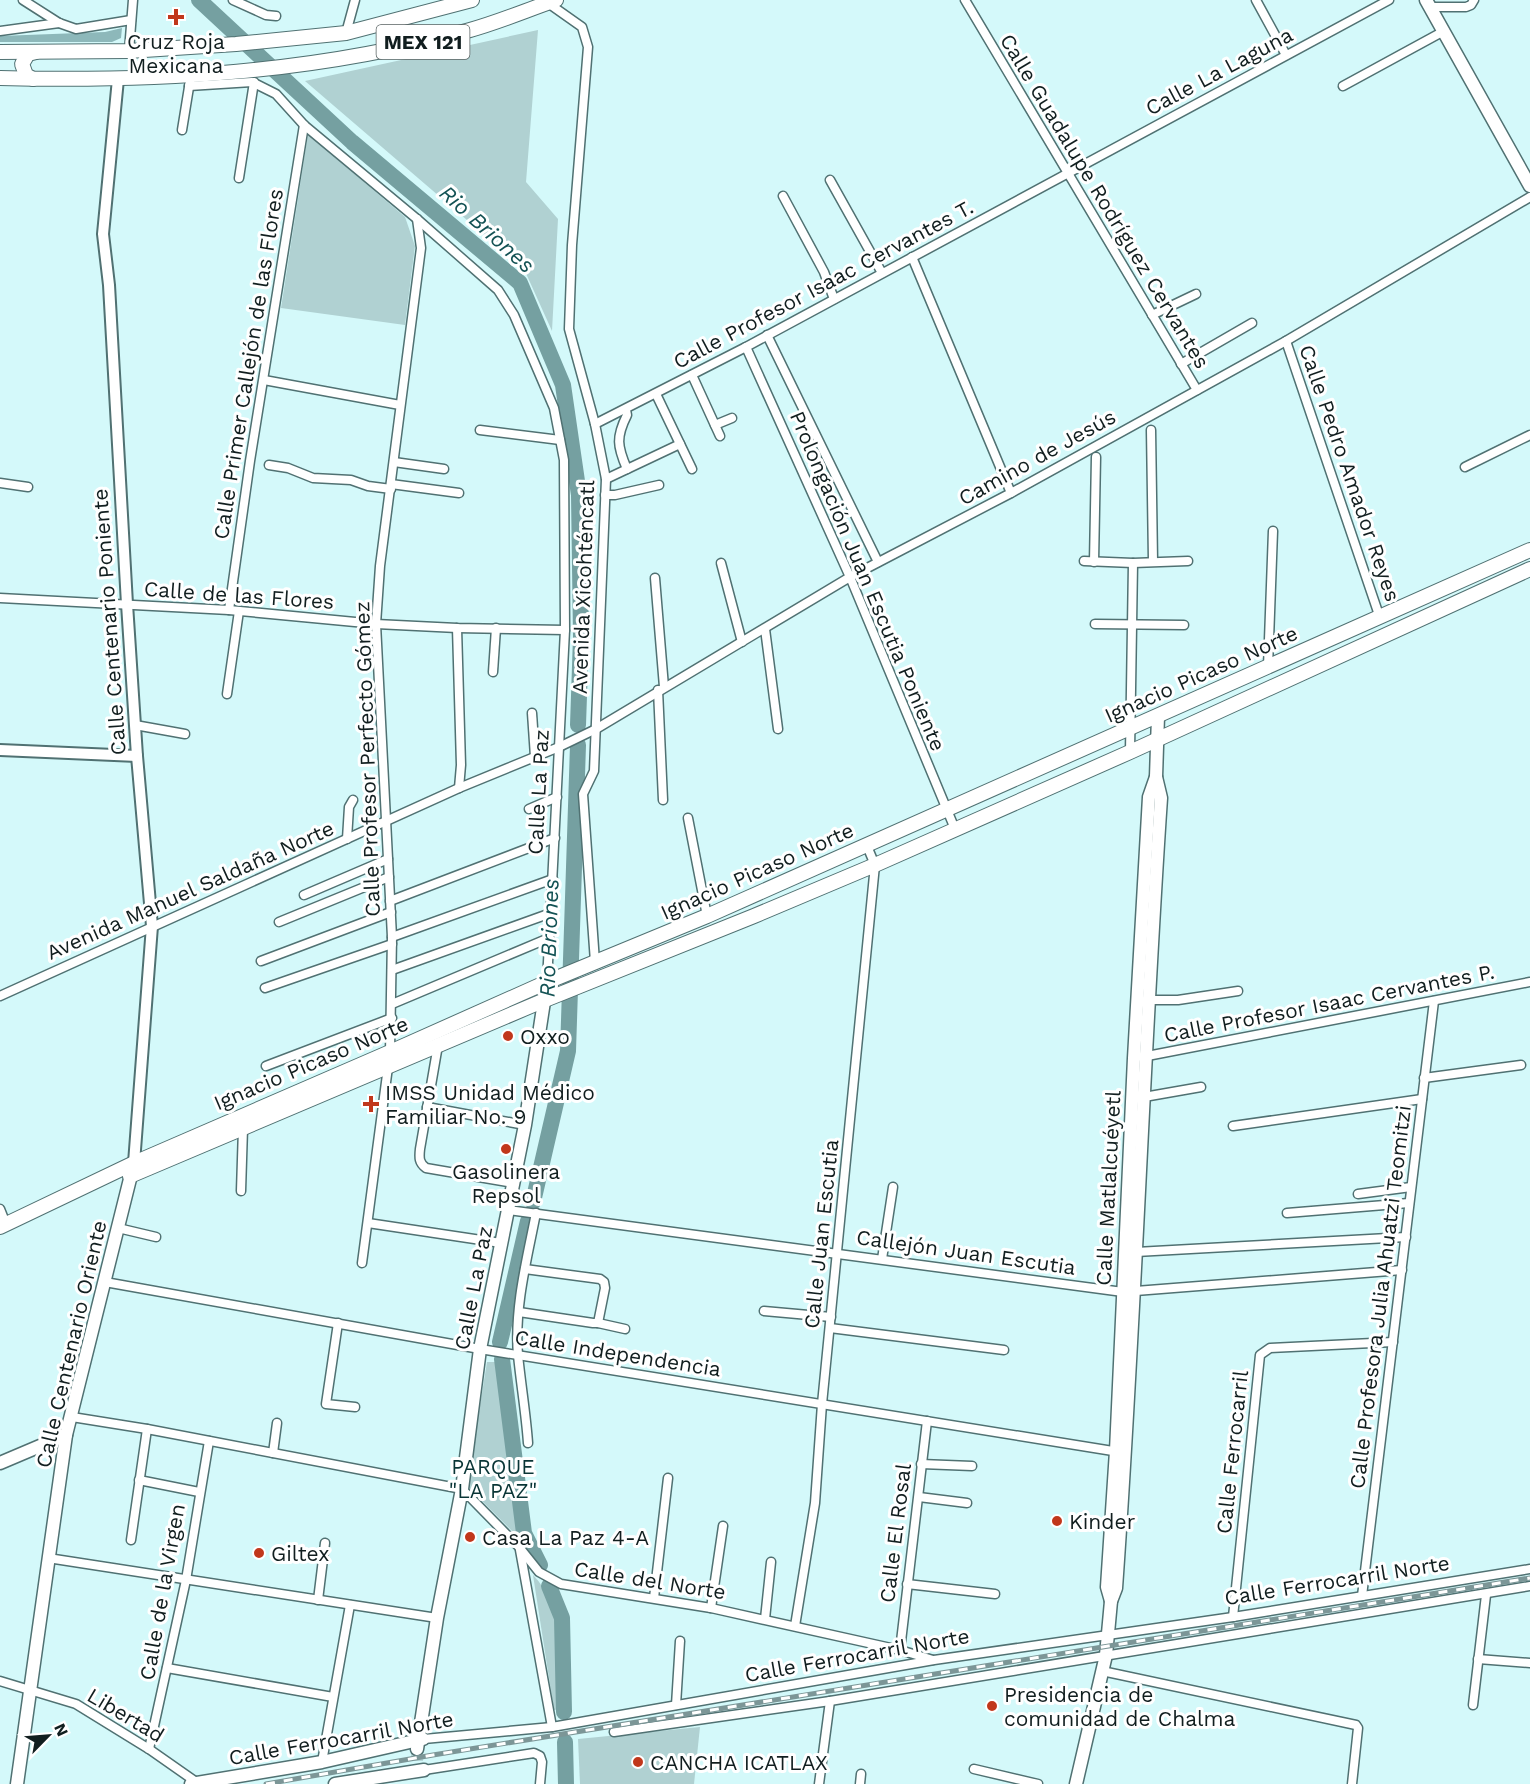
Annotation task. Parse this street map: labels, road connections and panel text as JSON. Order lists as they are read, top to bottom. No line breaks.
{"streets":{"main road":["MEX 121","Ignacio Picaso Norte","Calle La Paz","Calle Matlalcuéyetl","Calle Centenario Oriente","Calle Ferrocarril Norte"],"street":["Calle La Laguna","Calle Guadalupe Rodríguez Cervantes","Calle Profesor Isaac Cervantes T.","Calle Primer Callejón de las Flores","Camino de Jesús","Calle Pedro Amador Reyes","Prolongación Juan Escutia Poniente","Avenida Xicohténcatl","Calle de las Flores","Calle Centenario Poniente","Calle Profesor Perfecto Gómez","Avenida Manuel Saldaña Norte","Calle Profesor Isaac Cervantes P.","Calle Juan Escutia","Callejón Juan Escutia","Calle Profesora Julia Ahuatzi Teomitzi","Calle Independencia","Calle Ferrocarril","Calle El Rosal","Calle del Norte","Calle de la Virgen","Libertad"]},"crossings":[["MEX 121","Avenida Xicohténcatl"],["MEX 121","Calle Centenario Poniente"],["MEX 121","Calle La Paz"],["Calle La Laguna","Calle Guadalupe Rodríguez Cervantes"],["Calle La Laguna","Calle Profesor Isaac Cervantes T."],["Calle Guadalupe Rodríguez Cervantes","Calle Profesor Isaac Cervantes T."],["Calle Guadalupe Rodríguez Cervantes","Camino de Jesús"],["Calle Profesor Isaac Cervantes T.","Prolongación Juan Escutia Poniente"],["Calle Profesor Isaac Cervantes T.","Avenida Xicohténcatl"],["Calle Primer Callejón de las Flores","Calle de las Flores"],["Calle Primer Callejón de las Flores","Calle La Paz"],["Camino de Jesús","Calle Pedro Amador Reyes"],["Camino de Jesús","Prolongación Juan Escutia Poniente"],["Camino de Jesús","Avenida Xicohténcatl"],["Camino de Jesús","Calle La Paz"],["Camino de Jesús","Avenida Manuel Saldaña Norte"],["Calle Pedro Amador Reyes","Ignacio Picaso Norte"],["Prolongación Juan Escutia Poniente","Ignacio Picaso Norte"],["Avenida Xicohténcatl","Ignacio Picaso Norte"],["Calle de las Flores","Calle Centenario Poniente"],["Calle de las Flores","Calle Profesor Perfecto Gómez"],["Calle de las Flores","Calle La Paz"],["Calle Centenario Poniente","Ignacio Picaso Norte"],["Calle Centenario Poniente","Avenida Manuel Saldaña Norte"],["Calle Centenario Poniente","Calle Centenario Oriente"],["Ignacio Picaso Norte","Calle Profesor Perfecto Gómez"],["Ignacio Picaso Norte","Calle La Paz"],["Ignacio Picaso Norte","Calle Matlalcuéyetl"],["Ignacio Picaso Norte","Calle Juan Escutia"],["Ignacio Picaso Norte","Calle Centenario Oriente"],["Calle Profesor Perfecto Gómez","Calle La Paz"],["Calle Profesor Perfecto Gómez","Avenida Manuel Saldaña Norte"],["Calle La Paz","Avenida Manuel Saldaña Norte"],["Calle La Paz","Callejón Juan Escutia"],["Calle La Paz","Calle Independencia"],["Calle La Paz","Calle del Norte"],["Calle La Paz","Calle Ferrocarril Norte"],["Calle Profesor Isaac Cervantes P.","Calle Matlalcuéyetl"],["Calle Profesor Isaac Cervantes P.","Calle Profesora Julia Ahuatzi Teomitzi"],["Calle Matlalcuéyetl","Callejón Juan Escutia"],["Calle Matlalcuéyetl","Calle Independencia"],["Calle Matlalcuéyetl","Calle Ferrocarril Norte"],["Calle Juan Escutia","Callejón Juan Escutia"],["Calle Juan Escutia","Calle Independencia"],["Calle Juan Escutia","Calle del Norte"],["Callejón Juan Escutia","Calle Profesora Julia Ahuatzi Teomitzi"],["Calle Profesora Julia Ahuatzi Teomitzi","Calle Ferrocarril"],["Calle Profesora Julia Ahuatzi Teomitzi","Calle Ferrocarril Norte"],["Calle Centenario Oriente","Calle Independencia"],["Calle Centenario Oriente","Libertad"],["Calle Independencia","Calle El Rosal"],["Calle Ferrocarril","Calle Ferrocarril Norte"],["Calle El Rosal","Calle del Norte"],["Calle del Norte","Calle Ferrocarril Norte"],["Calle Ferrocarril Norte","Libertad"],["Calle de la Virgen","Libertad"]],"water":["Rio Briones"],"parks":["PARQUE \"LA PAZ\""],"places":{"health":["Cruz Roja Mexicana","IMSS Unidad Médico Familiar No. 9"],"other":["Oxxo","Gasolinera Repsol","Kinder","Casa La Paz 4-A","Giltex","Presidencia de comunidad de Chalma","CANCHA ICATLAX"]},"north":"top right"}
